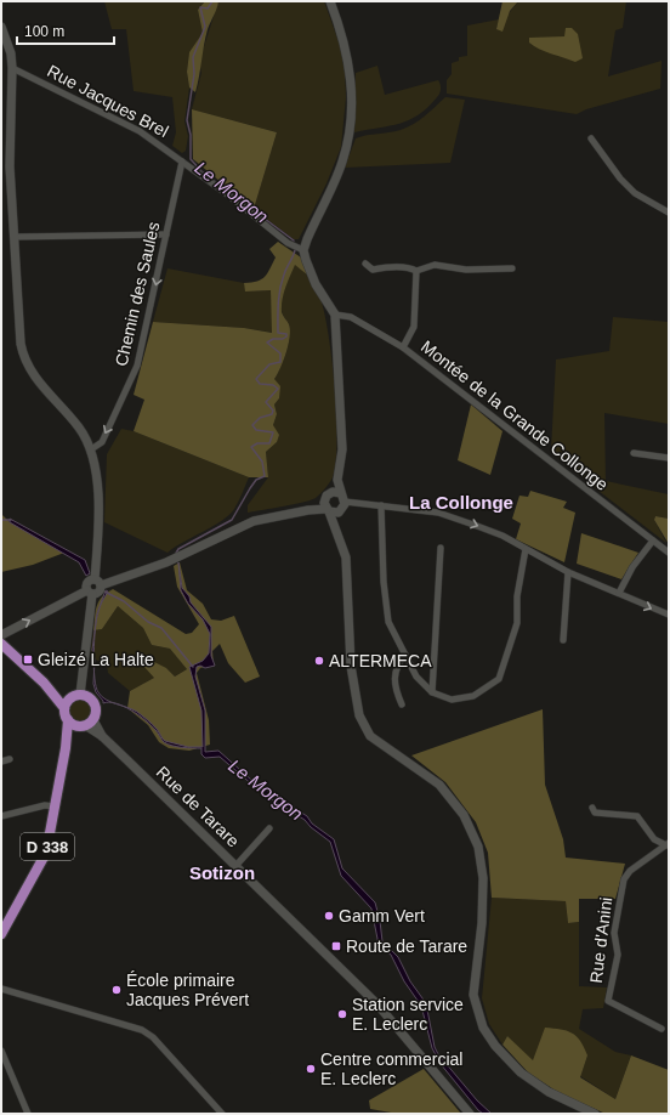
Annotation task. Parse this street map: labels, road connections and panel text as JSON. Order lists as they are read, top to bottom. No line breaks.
{"streets":{"main road":["D 338"],"street":["Rue Jacques Brel","Chemin des Saules","Montée de la Grande Collonge","Rue de Tarare","Rue d'Anini"]},"crossings":[["Rue Jacques Brel","Chemin des Saules"],["Rue de Tarare","D 338"]],"one_way":["Chemin des Saules"],"districts":["La Collonge","Sotizon"],"water":["Le Morgon"],"places":{"transit":["Gleizé La Halte","Route de Tarare"],"other":["ALTERMECA","Gamm Vert","École primaire Jacques Prévert","Station service E. Leclerc","Centre commercial E. Leclerc"]},"scale_bar":"100 m"}
